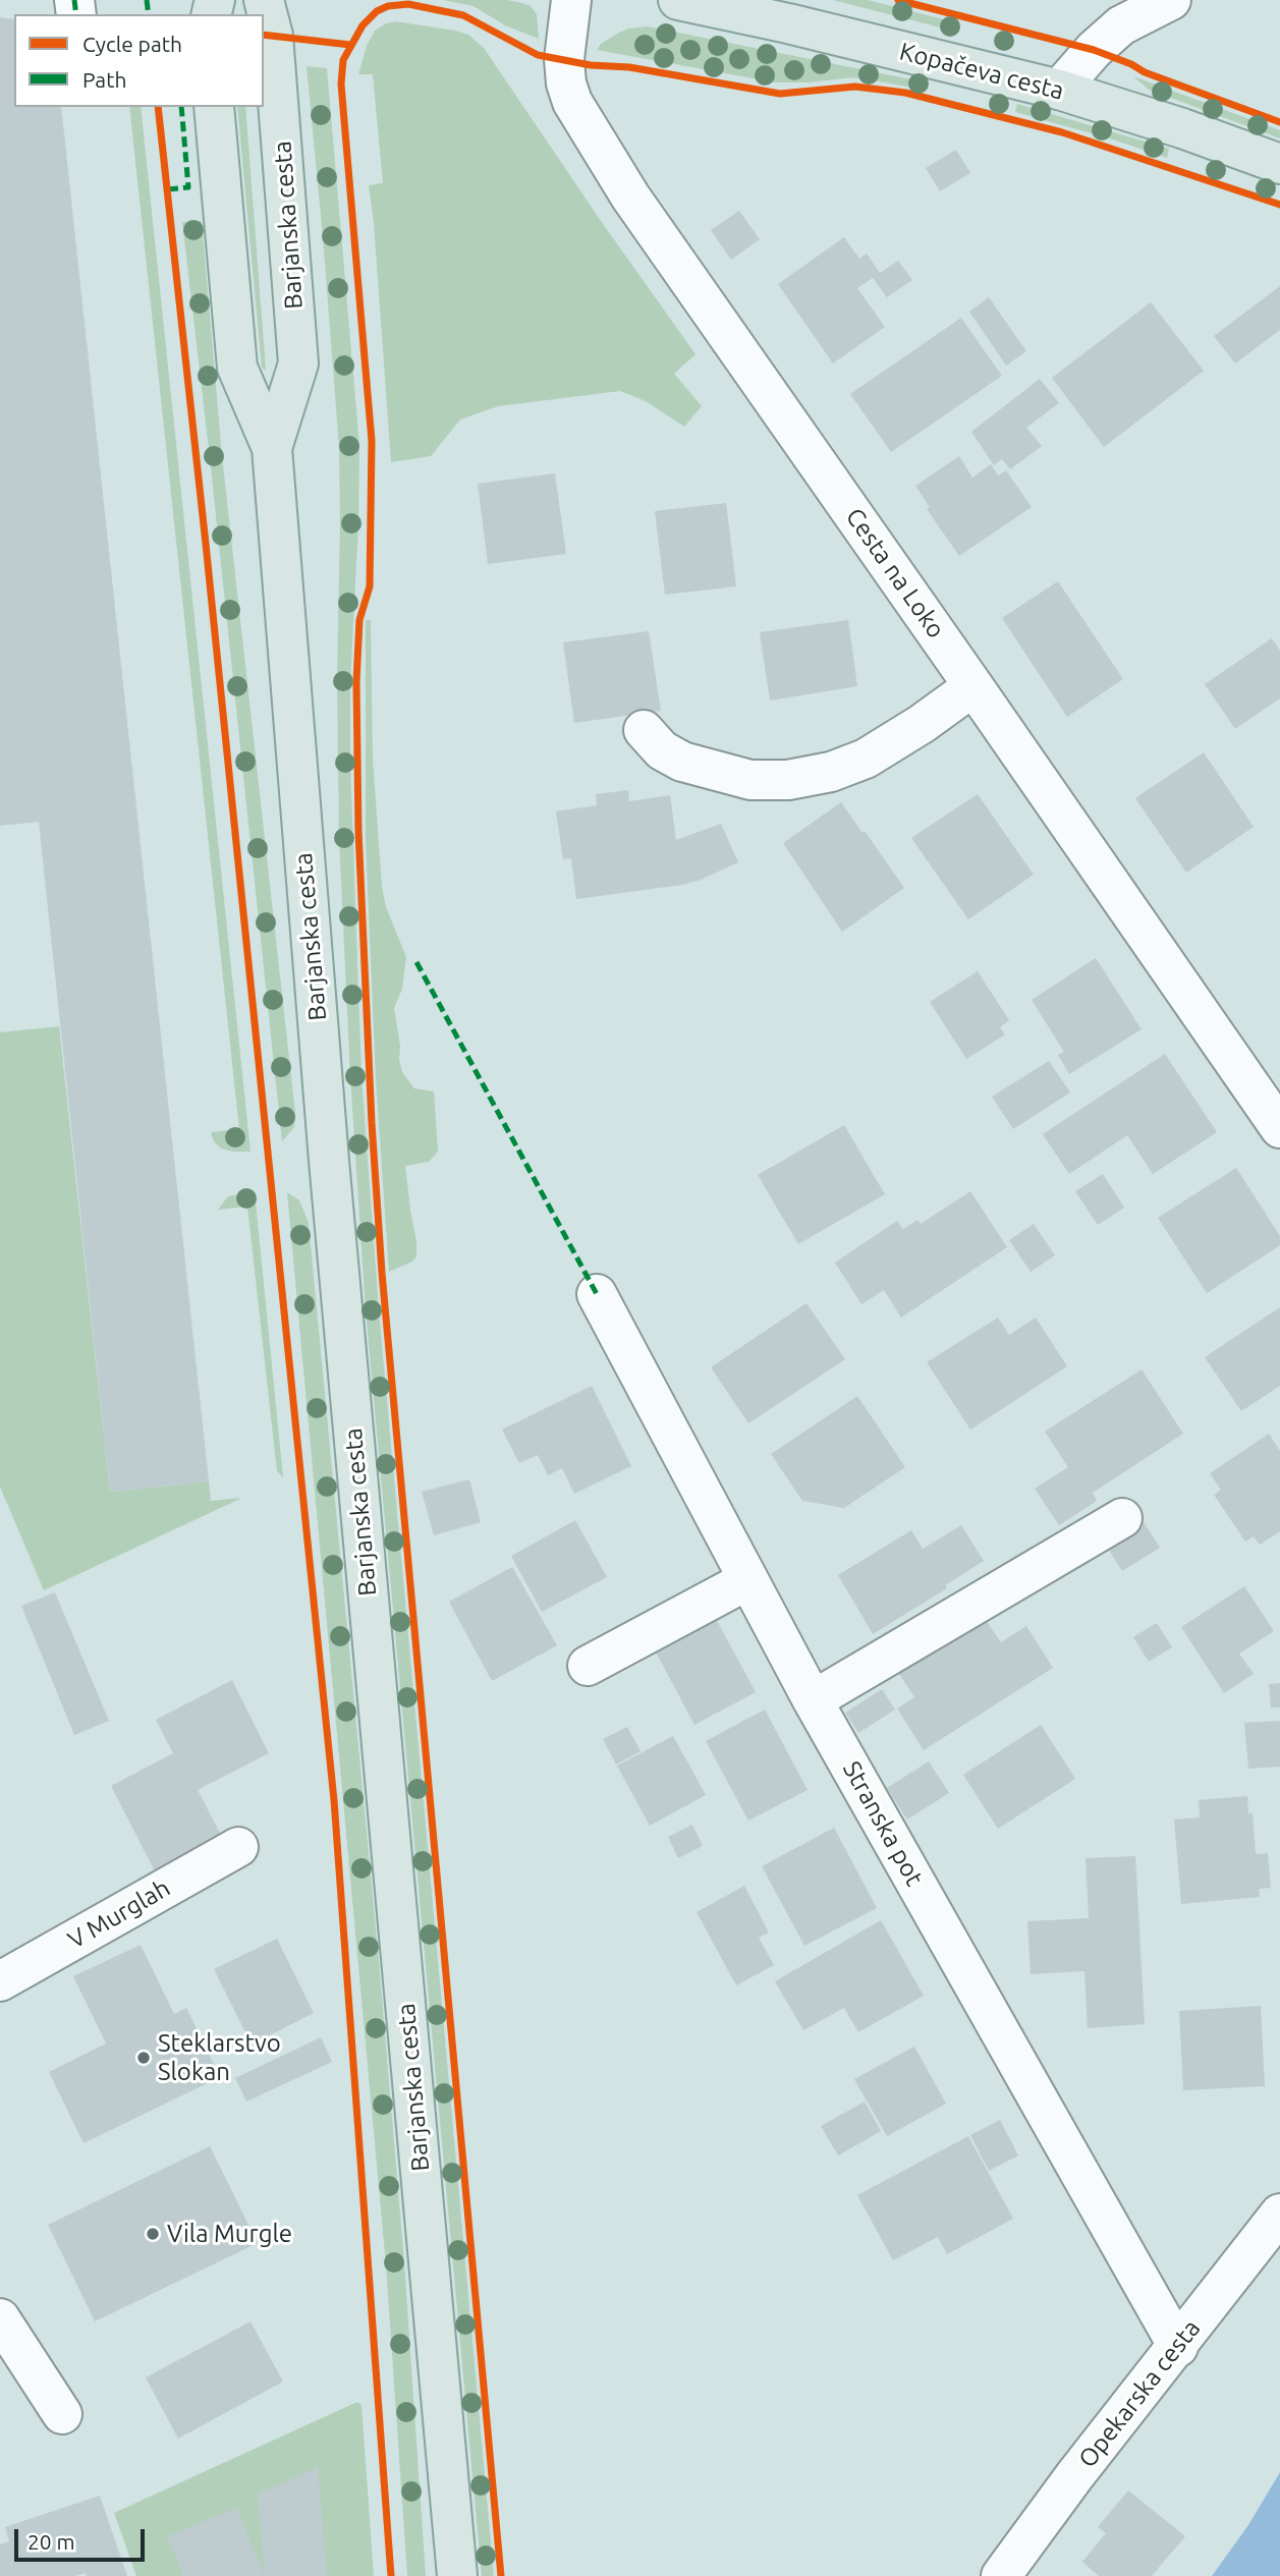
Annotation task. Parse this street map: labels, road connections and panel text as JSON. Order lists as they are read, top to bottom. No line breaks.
{"streets":{"main road":["Kopačeva cesta","Barjanska cesta"],"street":["Cesta na Loko","Stranska pot","V Murglah","Opekarska cesta"]},"crossings":[["Stranska pot","Opekarska cesta"]],"places":["Steklarstvo Slokan","Vila Murgle"],"legend":["Cycle path","Path"],"scale_bar":"20 m"}
